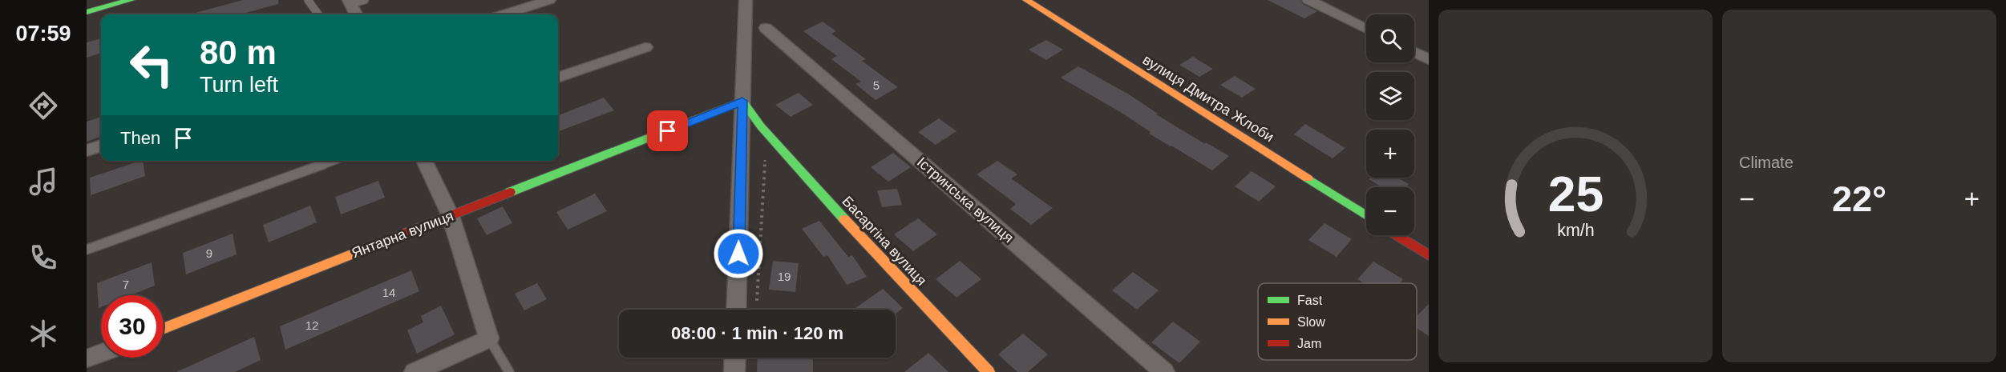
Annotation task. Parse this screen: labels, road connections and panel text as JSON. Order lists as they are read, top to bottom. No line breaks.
{"streets":{"street":["вулиця Дмитра Жлоби","Істринська вулиця","Янтарна вулиця","Басаргіна вулиця"]},"crossings":[["Янтарна вулиця","Басаргіна вулиця"]],"house_numbers":["5","9","19","7","14","12"],"legend":["Fast","Slow","Jam"],"page":{"tabs":"07:59","tile":"Climate","map_buttons":["+","−"],"turn":["80 m","Turn left"],"then":"Then","heat":["−","22°","+"],"limit":"30","trip":"08:00 · 1 min · 120 m","gauge":["25","km/h"]}}
